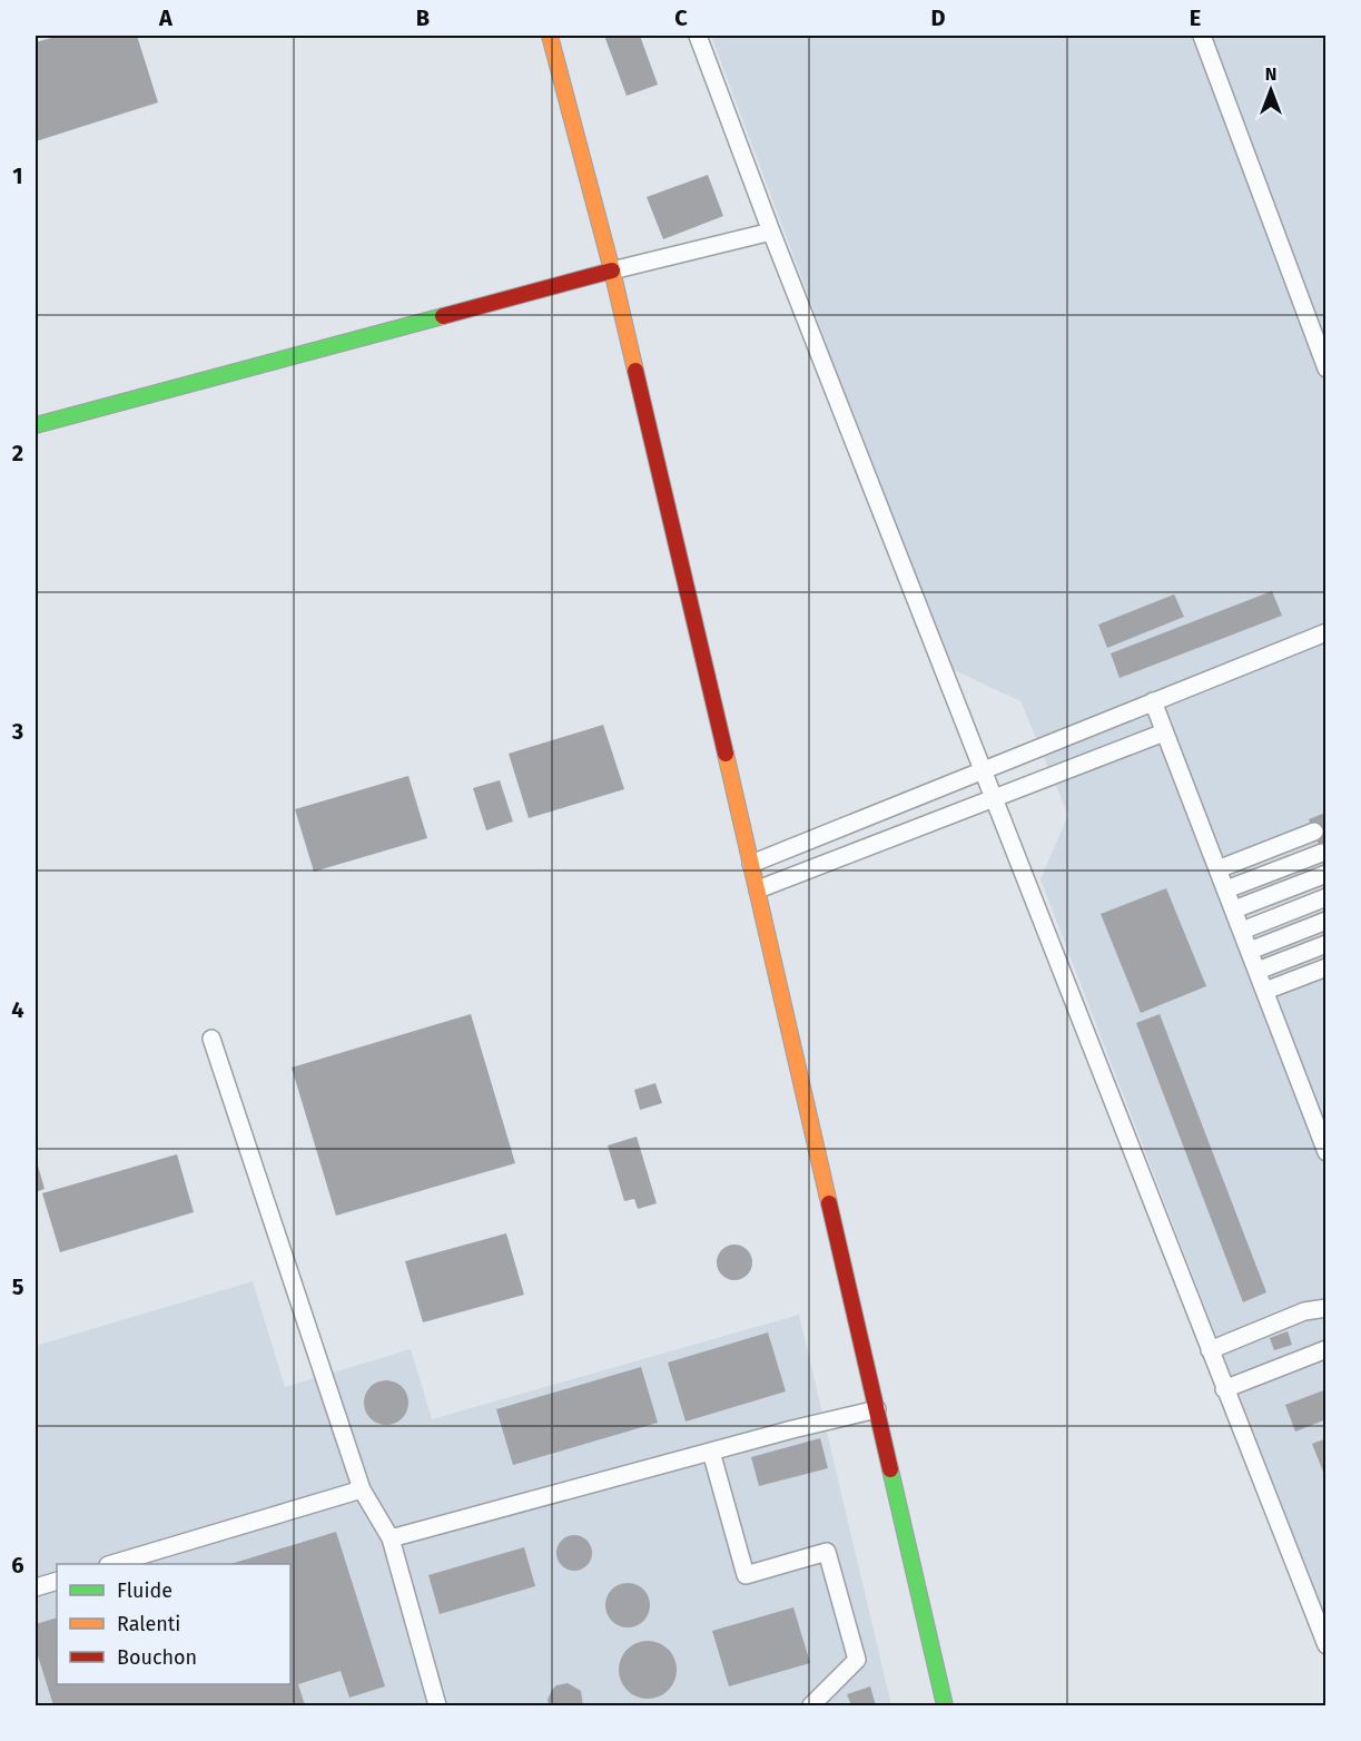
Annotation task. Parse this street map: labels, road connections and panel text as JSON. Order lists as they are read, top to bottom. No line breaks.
{"legend":["Fluide","Ralenti","Bouchon"],"north":"top","grid":{"columns":["A","B","C","D","E"],"rows":["1","2","3","4","5","6"]}}
